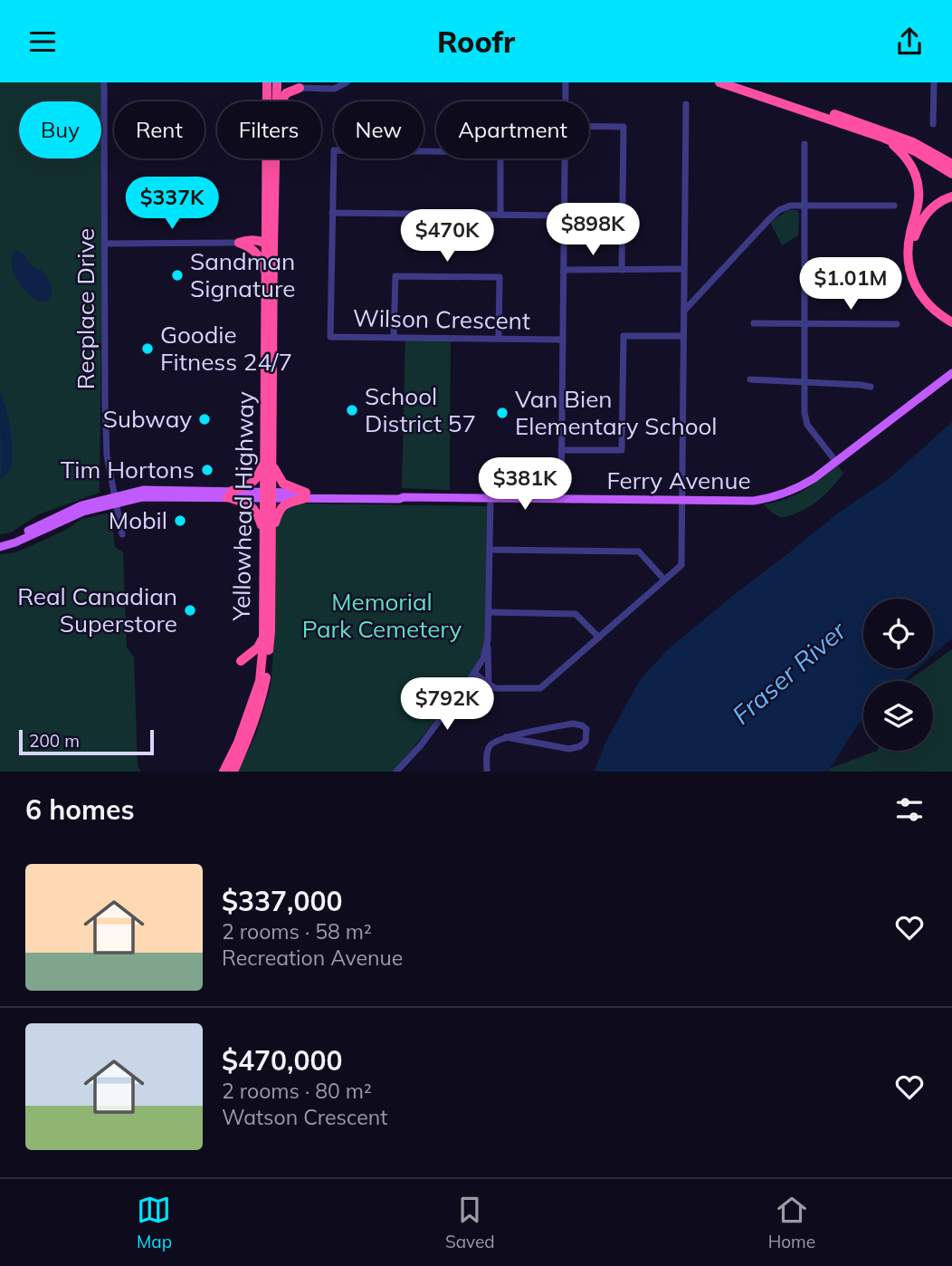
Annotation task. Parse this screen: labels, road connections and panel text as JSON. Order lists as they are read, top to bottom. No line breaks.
{"streets":{"highway":["Yellowhead Highway"],"main road":["Ferry Avenue"],"street":["Recplace Drive","Wilson Crescent"]},"crossings":[["Recplace Drive","Ferry Avenue"],["Ferry Avenue","Yellowhead Highway"]],"water":["Fraser River"],"parks":["Memorial Park Cemetery"],"places":["Sandman Signature","Goodie Fitness 24/7","School District 57","Van Bien Elementary School","Subway","Tim Hortons","Mobil","Real Canadian Superstore"],"scale_bar":"200 m","page":{"header":"Roofr","chip":["Buy","Rent","Filters","New","Apartment"],"price":["$337K","$898K","$470K","$1.01M","$381K","$792K"],"scale":"200 m","heading":"6 homes","list":[{"name":"$337,000","note":"2 rooms · 58 m² · Recreation Avenue"},{"name":"$470,000","note":"2 rooms · 80 m² · Watson Crescent"}],"tabs":["Map","Saved","Home"]}}
